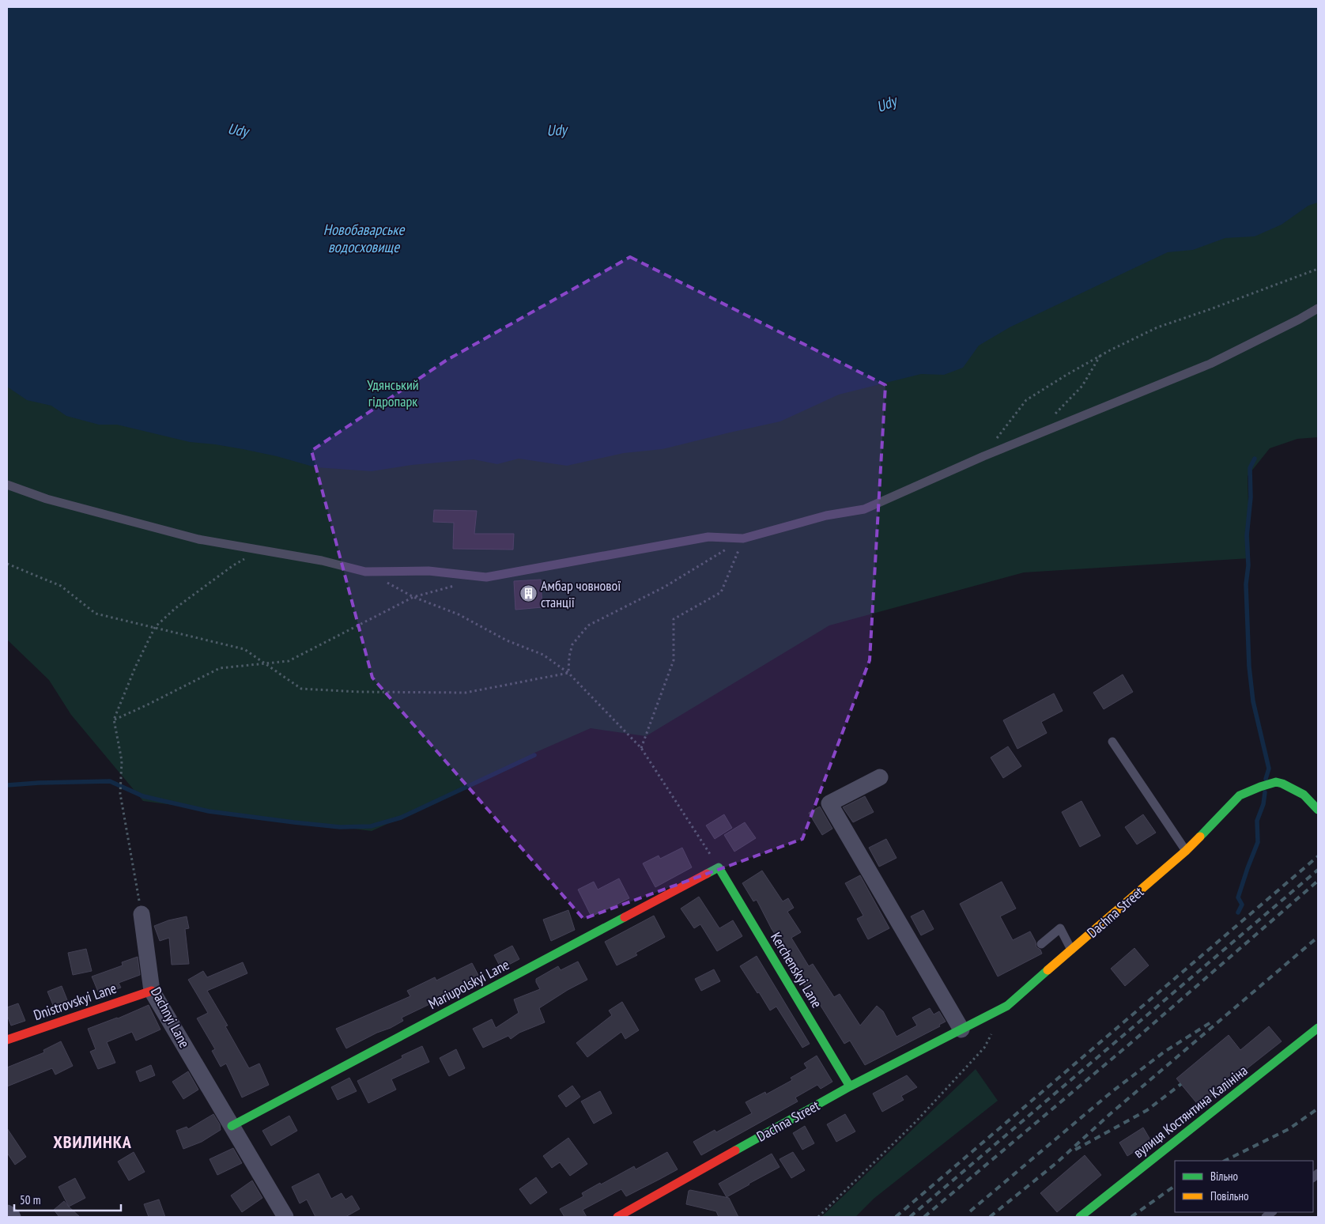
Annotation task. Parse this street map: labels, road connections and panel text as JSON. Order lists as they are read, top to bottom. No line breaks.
{"streets":{"street":["Dachna Street","Kerchenskyi Lane","Mariupolskyi Lane","Dnistrovskyi Lane","Dachnyi Lane","вулиця Костянтина Калініна"]},"crossings":[["Dachna Street","Kerchenskyi Lane"],["Kerchenskyi Lane","Mariupolskyi Lane"],["Mariupolskyi Lane","Dachnyi Lane"],["Dnistrovskyi Lane","Dachnyi Lane"]],"districts":["ХВИЛИНКА"],"water":["Udy","Новобаварське водосховище"],"parks":["Удянський гідропарк"],"places":{"building":["Амбар човнової станції"]},"legend":["Вільно","Повільно"],"scale_bar":"50 m"}
